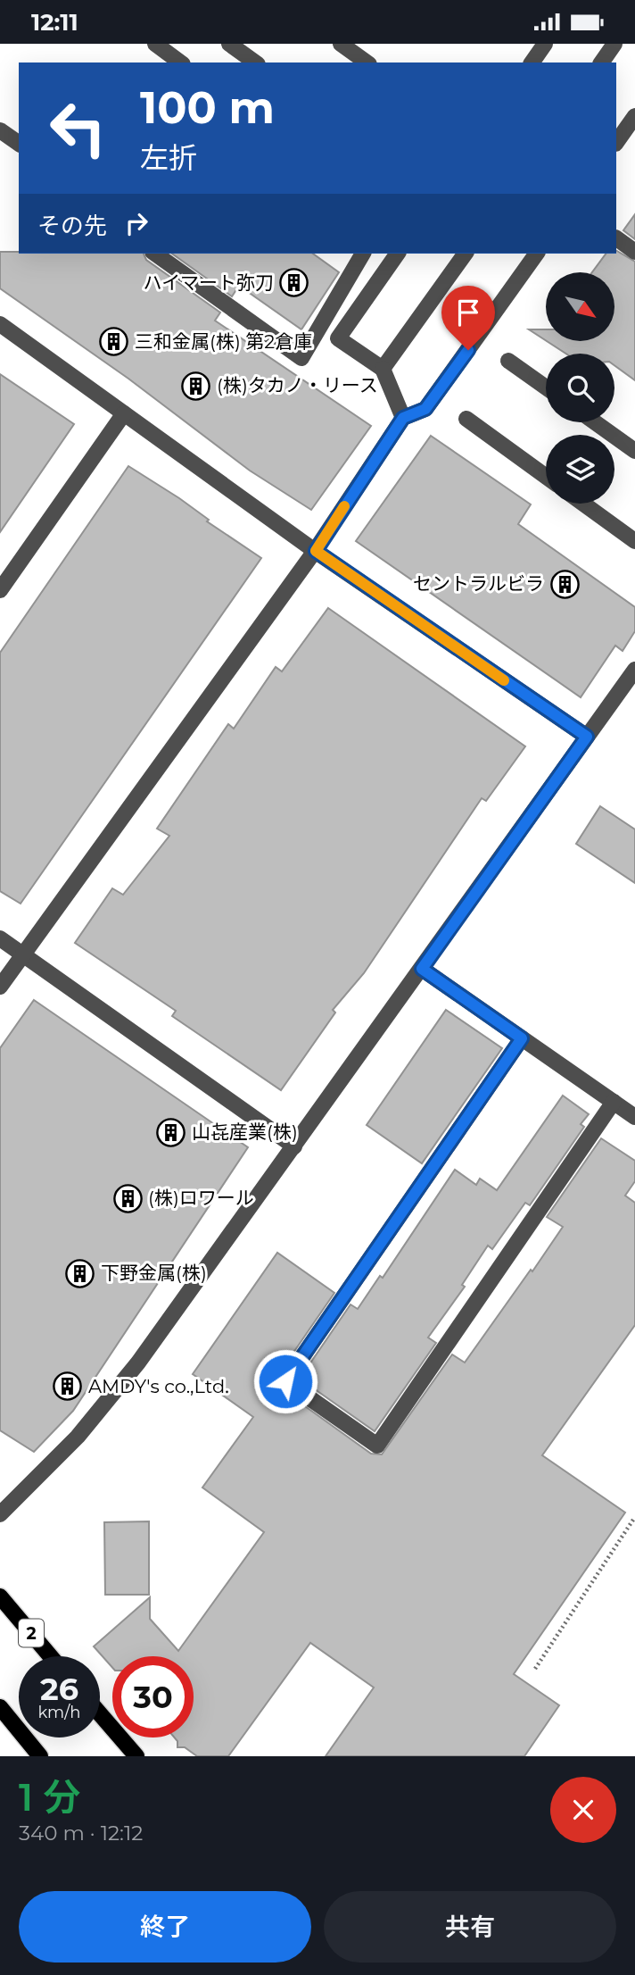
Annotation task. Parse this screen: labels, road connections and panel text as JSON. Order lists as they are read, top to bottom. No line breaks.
{"streets":{"main road":["2"]},"places":{"building":["ハイマート弥刀","三和金属(株) 第2倉庫","(株)タカノ・リース","セントラルビラ","山㐂産業(株)","(株)ロワール","下野金属(株)","AMDY's co.,Ltd."]},"north":"bottom right","page":{"status":"12:11","turn":["100 m","左折"],"then":"その先","speed":"26 km/h","limit":"30","heading":["1 分","340 m · 12:12"],"buttons":["終了","共有"]}}
